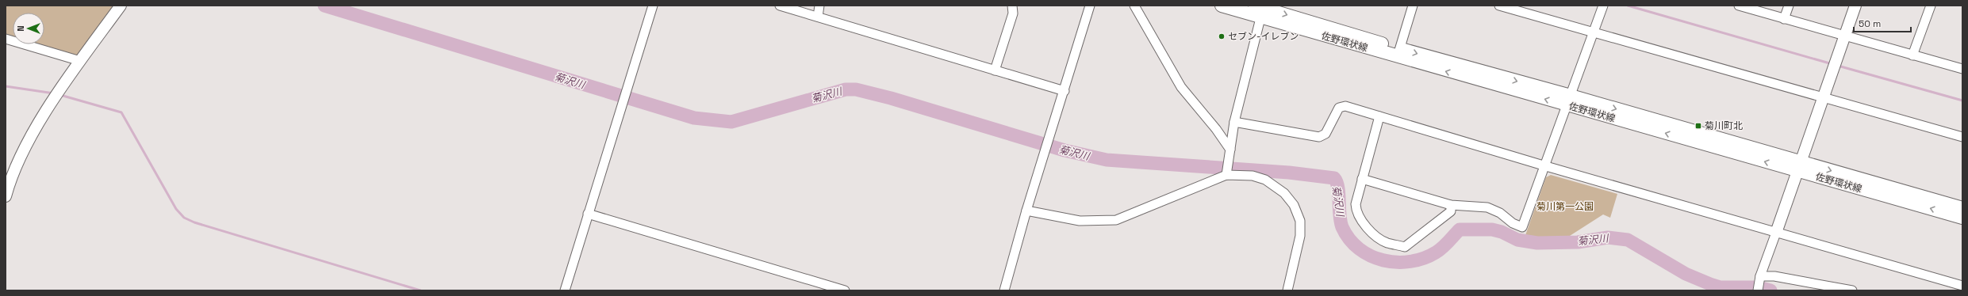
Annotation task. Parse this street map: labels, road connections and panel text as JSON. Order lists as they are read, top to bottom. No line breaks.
{"streets":{"main road":["佐野環状線"]},"water":["菊沢川"],"parks":["菊川第一公園"],"places":{"other":["セブン-イレブン"],"transit":["菊川町北"]},"scale_bar":"50 m","north":"left"}
